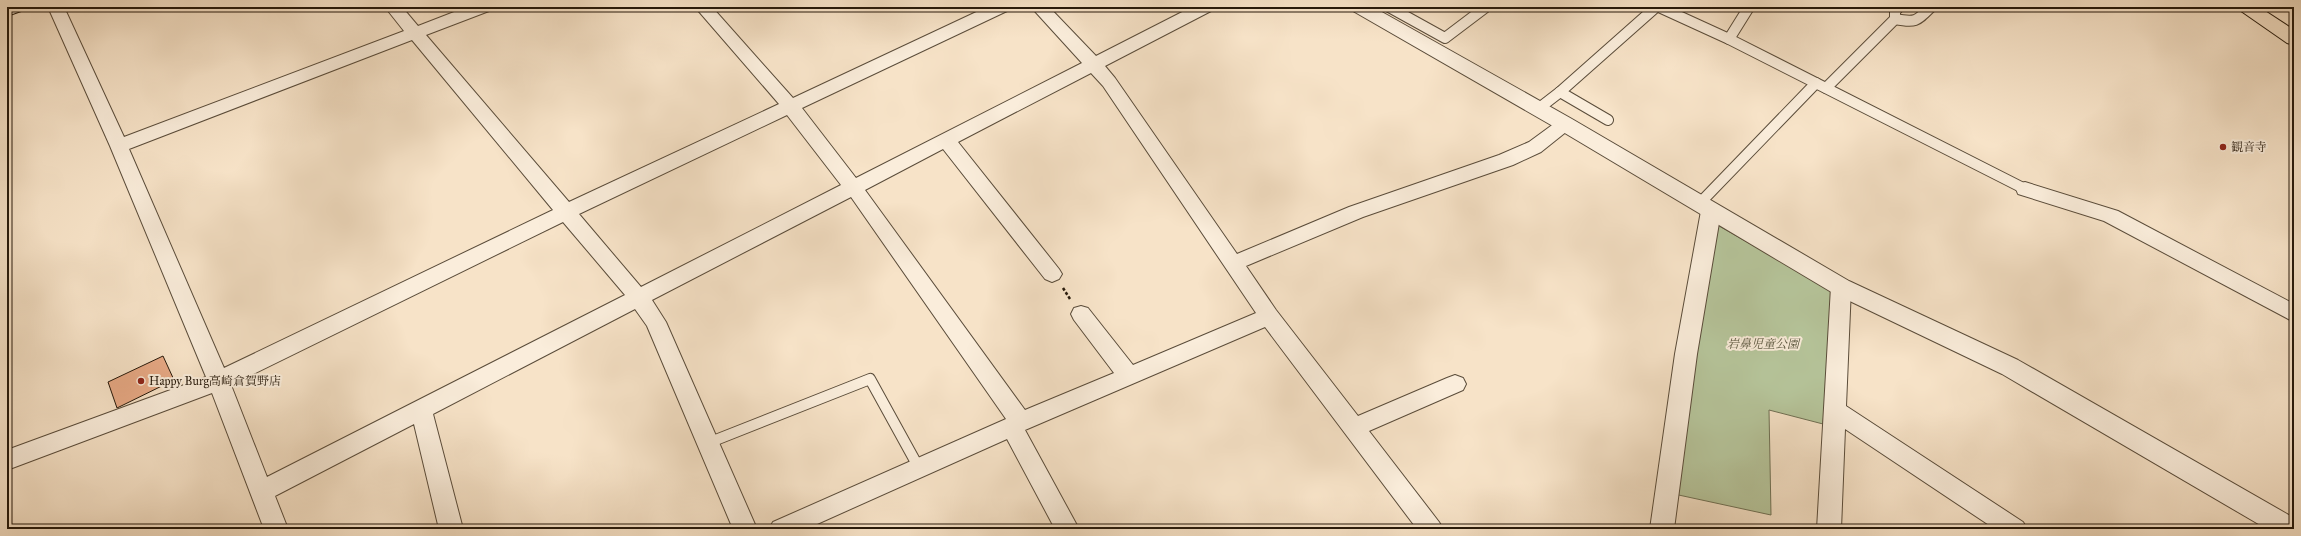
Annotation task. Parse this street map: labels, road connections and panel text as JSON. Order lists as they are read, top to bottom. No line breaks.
{"parks":["岩鼻児童公園"],"places":["観音寺","Happy Burg高崎倉賀野店"]}
